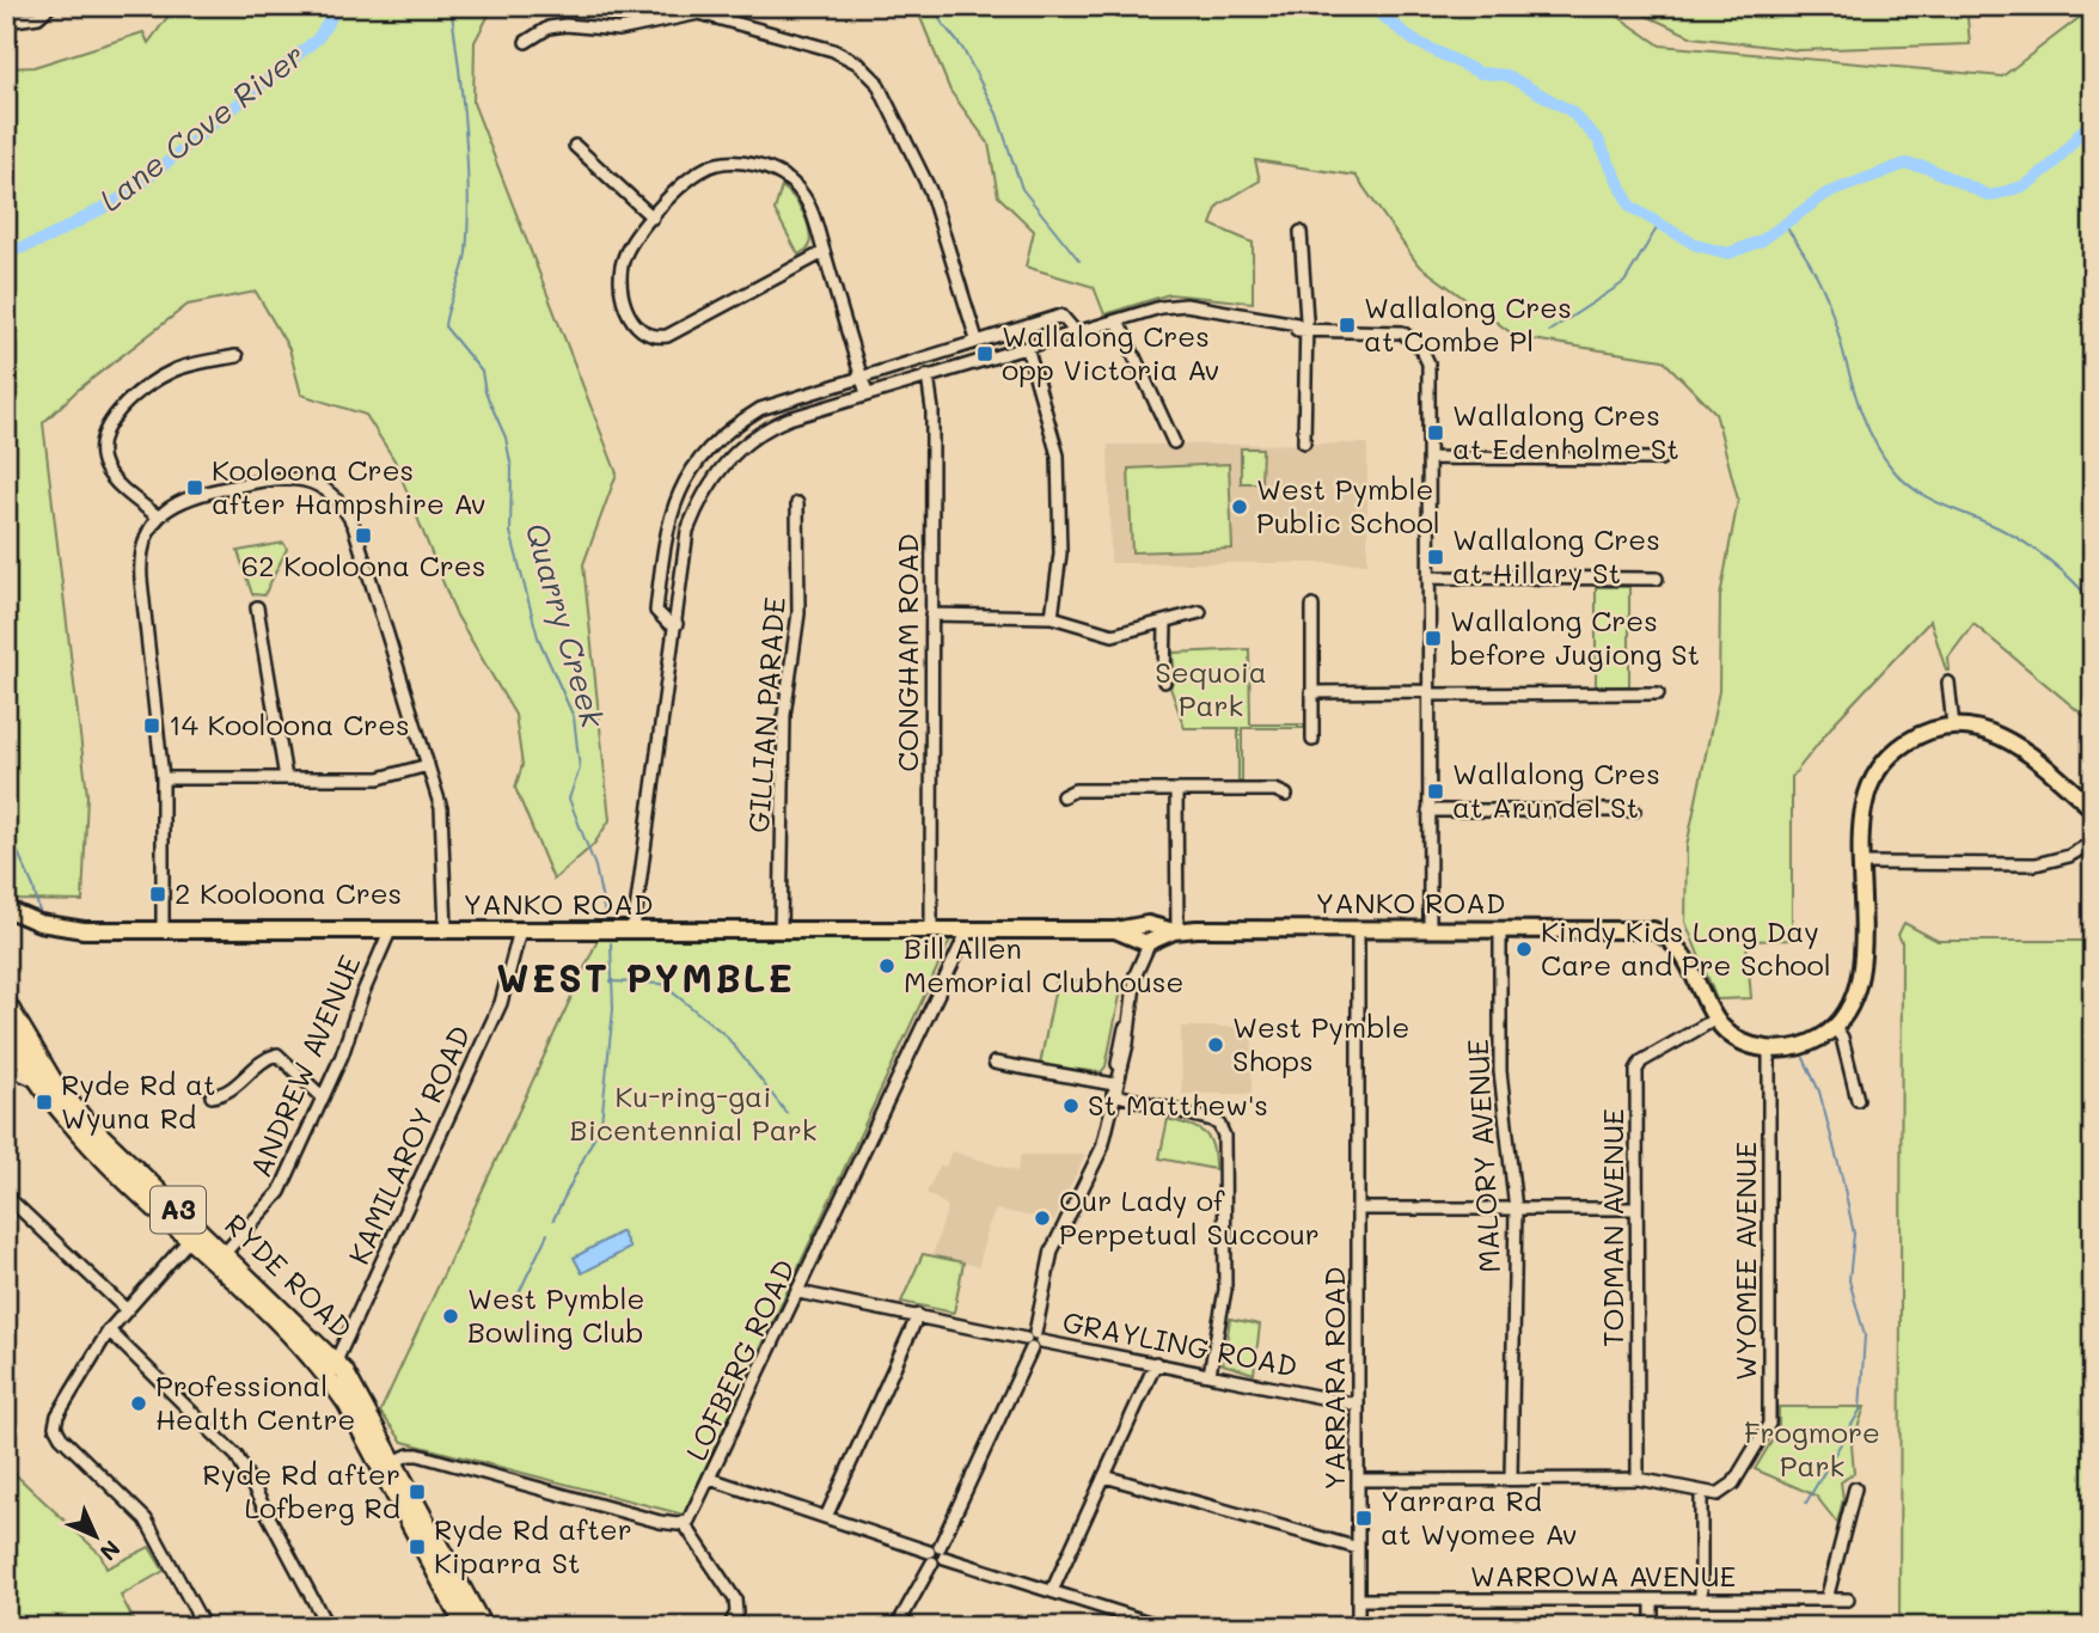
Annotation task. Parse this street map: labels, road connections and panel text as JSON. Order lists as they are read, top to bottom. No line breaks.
{"streets":{"highway":["A3","RYDE ROAD"],"main road":["YANKO ROAD"],"street":["CONGHAM ROAD","GILLIAN PARADE","ANDREW AVENUE","KAMILAROY ROAD","MALORY AVENUE","TODMAN AVENUE","WYOMEE AVENUE","GRAYLING ROAD","LOFBERG ROAD","YARRARA ROAD","WARROWA AVENUE"]},"crossings":[["CONGHAM ROAD","YANKO ROAD"],["GILLIAN PARADE","YANKO ROAD"],["YANKO ROAD","ANDREW AVENUE"],["YANKO ROAD","KAMILAROY ROAD"],["YANKO ROAD","MALORY AVENUE"],["YANKO ROAD","TODMAN AVENUE"],["YANKO ROAD","LOFBERG ROAD"],["YANKO ROAD","YARRARA ROAD"],["ANDREW AVENUE","RYDE ROAD"],["KAMILAROY ROAD","RYDE ROAD"],["GRAYLING ROAD","LOFBERG ROAD"],["GRAYLING ROAD","YARRARA ROAD"],["YARRARA ROAD","WARROWA AVENUE"]],"districts":["WEST PYMBLE"],"water":["Lane Cove River","Quarry Creek"],"parks":["Sequoia Park","Ku-ring-gai Bicentennial Park","Frogmore Park"],"places":{"transit":["Wallalong Cres at Combe Pl","Wallalong Cres opp Victoria Av","Wallalong Cres at Edenholme St","Kooloona Cres after Hampshire Av","62 Kooloona Cres","Wallalong Cres at Hillary St","Wallalong Cres before Jugiong St","14 Kooloona Cres","Wallalong Cres at Arundel St","2 Kooloona Cres","Ryde Rd at Wyuna Rd","Ryde Rd after Lofberg Rd","Yarrara Rd at Wyomee Av","Ryde Rd after Kiparra St"],"other":["West Pymble Public School","Kindy Kids Long Day Care and Pre School","Bill Allen Memorial Clubhouse","West Pymble Shops","St Matthew's","Our Lady of Perpetual Succour","West Pymble Bowling Club","Professional Health Centre"]},"north":"bottom right"}
